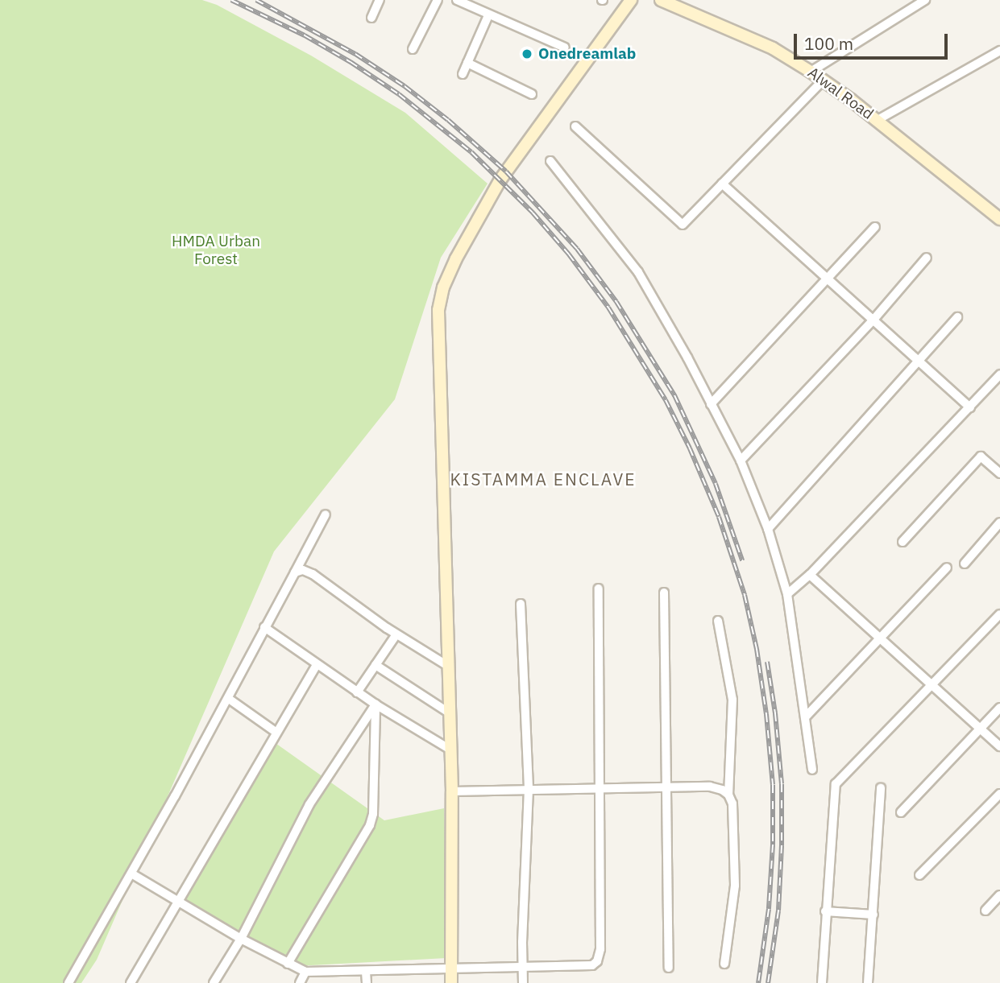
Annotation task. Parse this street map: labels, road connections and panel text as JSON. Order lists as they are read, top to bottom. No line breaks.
{"streets":{"street":["Alwal Road"]},"districts":["KISTAMMA ENCLAVE"],"parks":["HMDA Urban Forest"],"places":["Onedreamlab"],"scale_bar":"100 m"}
